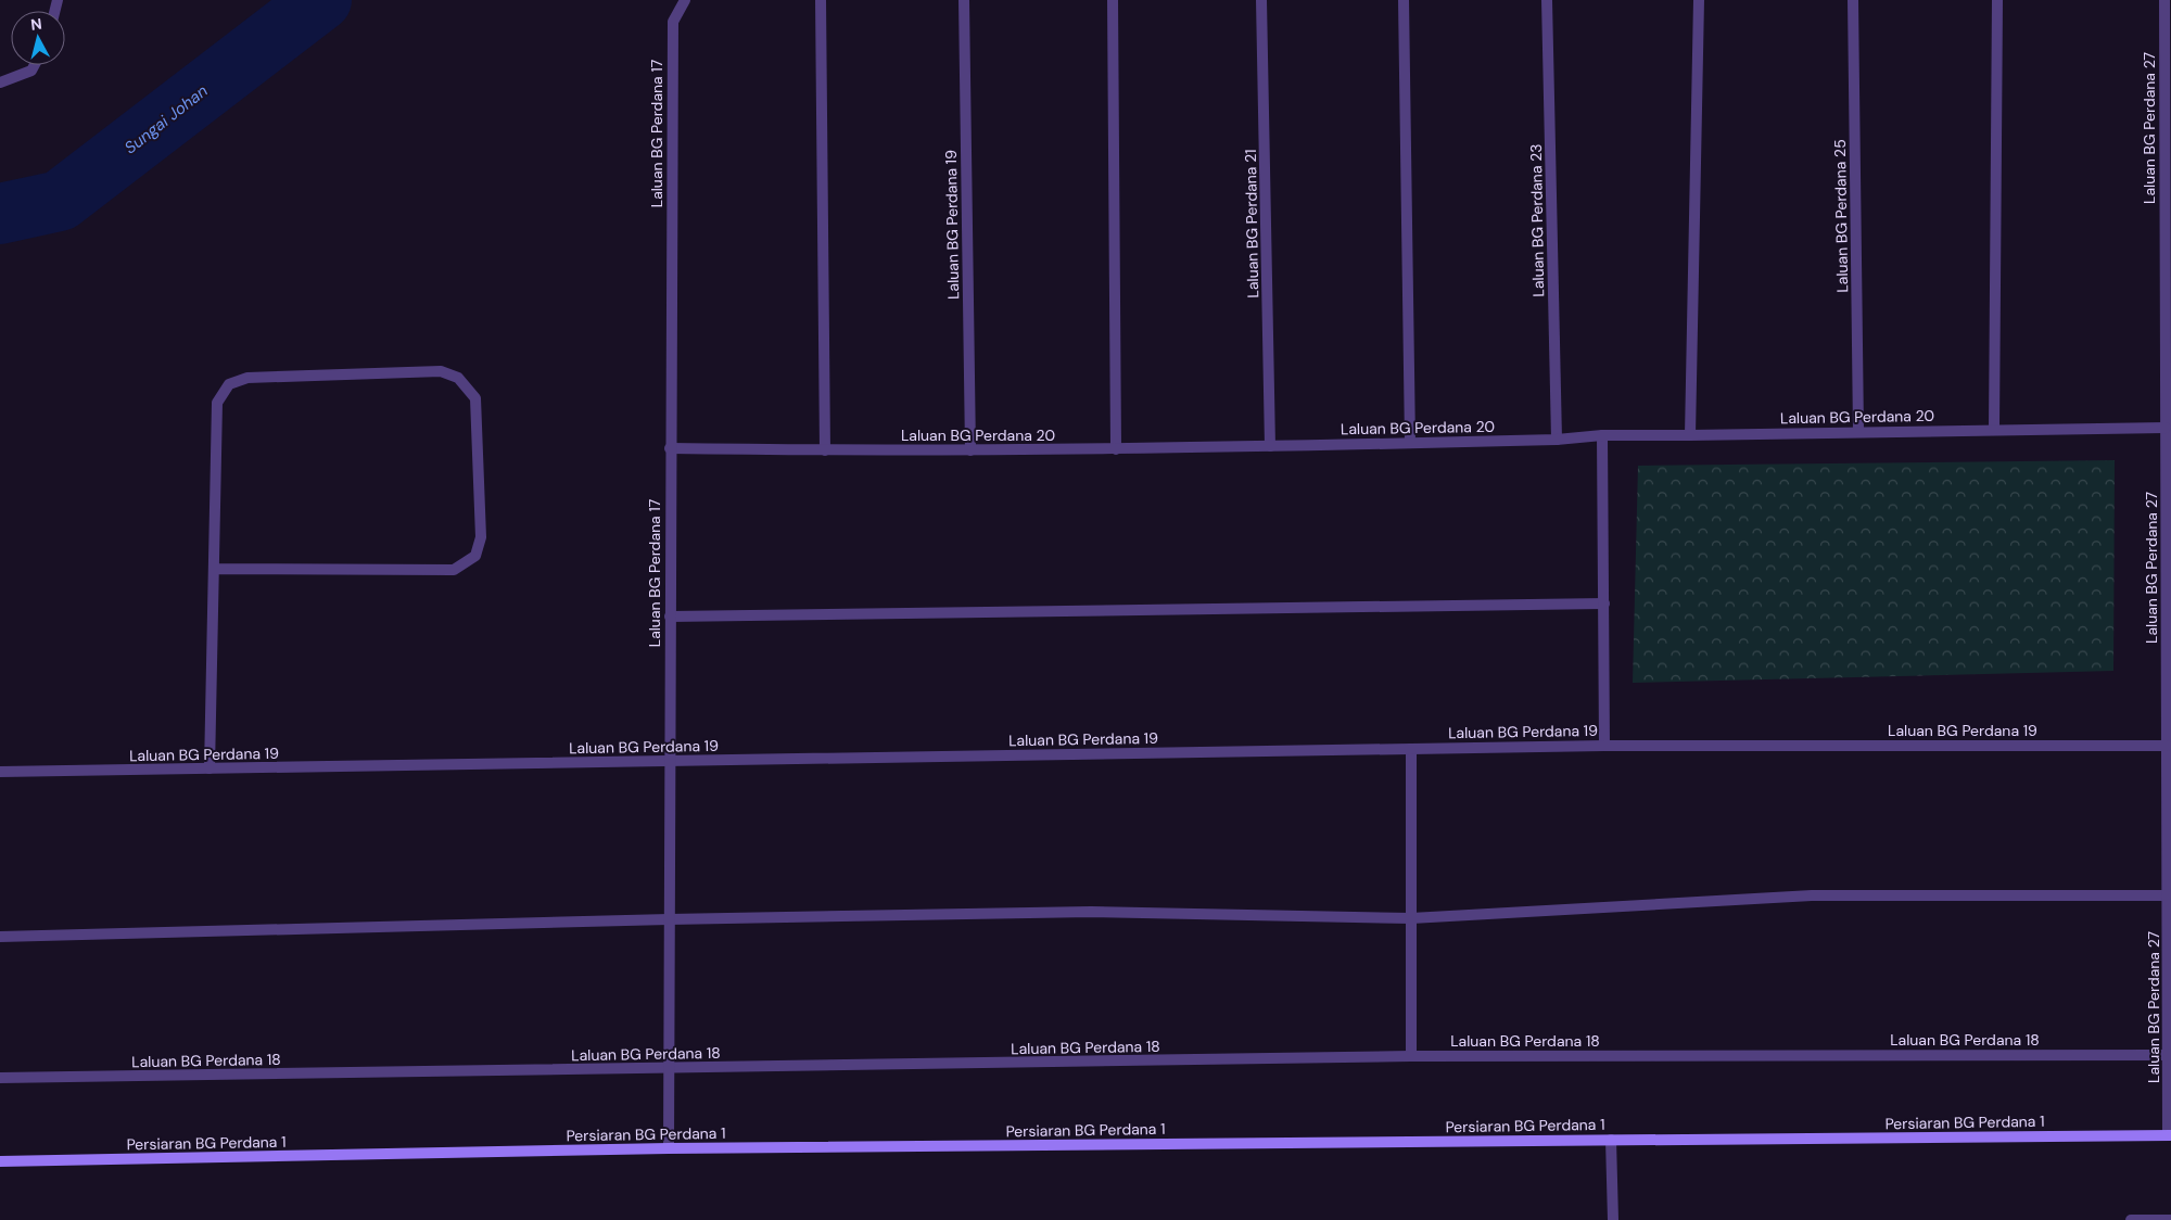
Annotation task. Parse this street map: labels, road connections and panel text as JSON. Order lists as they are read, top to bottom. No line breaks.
{"streets":{"street":["Laluan BG Perdana 27","Laluan BG Perdana 17","Laluan BG Perdana 25","Laluan BG Perdana 23","Laluan BG Perdana 21","Laluan BG Perdana 19","Laluan BG Perdana 20","Laluan BG Perdana 18","Persiaran BG Perdana 1"]},"crossings":[["Laluan BG Perdana 27","Laluan BG Perdana 19"],["Laluan BG Perdana 27","Laluan BG Perdana 20"],["Laluan BG Perdana 27","Laluan BG Perdana 18"],["Laluan BG Perdana 27","Persiaran BG Perdana 1"],["Laluan BG Perdana 17","Laluan BG Perdana 19"],["Laluan BG Perdana 17","Laluan BG Perdana 20"],["Laluan BG Perdana 17","Laluan BG Perdana 18"],["Laluan BG Perdana 17","Persiaran BG Perdana 1"],["Laluan BG Perdana 25","Laluan BG Perdana 20"],["Laluan BG Perdana 23","Laluan BG Perdana 20"],["Laluan BG Perdana 21","Laluan BG Perdana 20"],["Laluan BG Perdana 19","Laluan BG Perdana 20"]],"water":["Sungai Johan"],"north":"top"}
